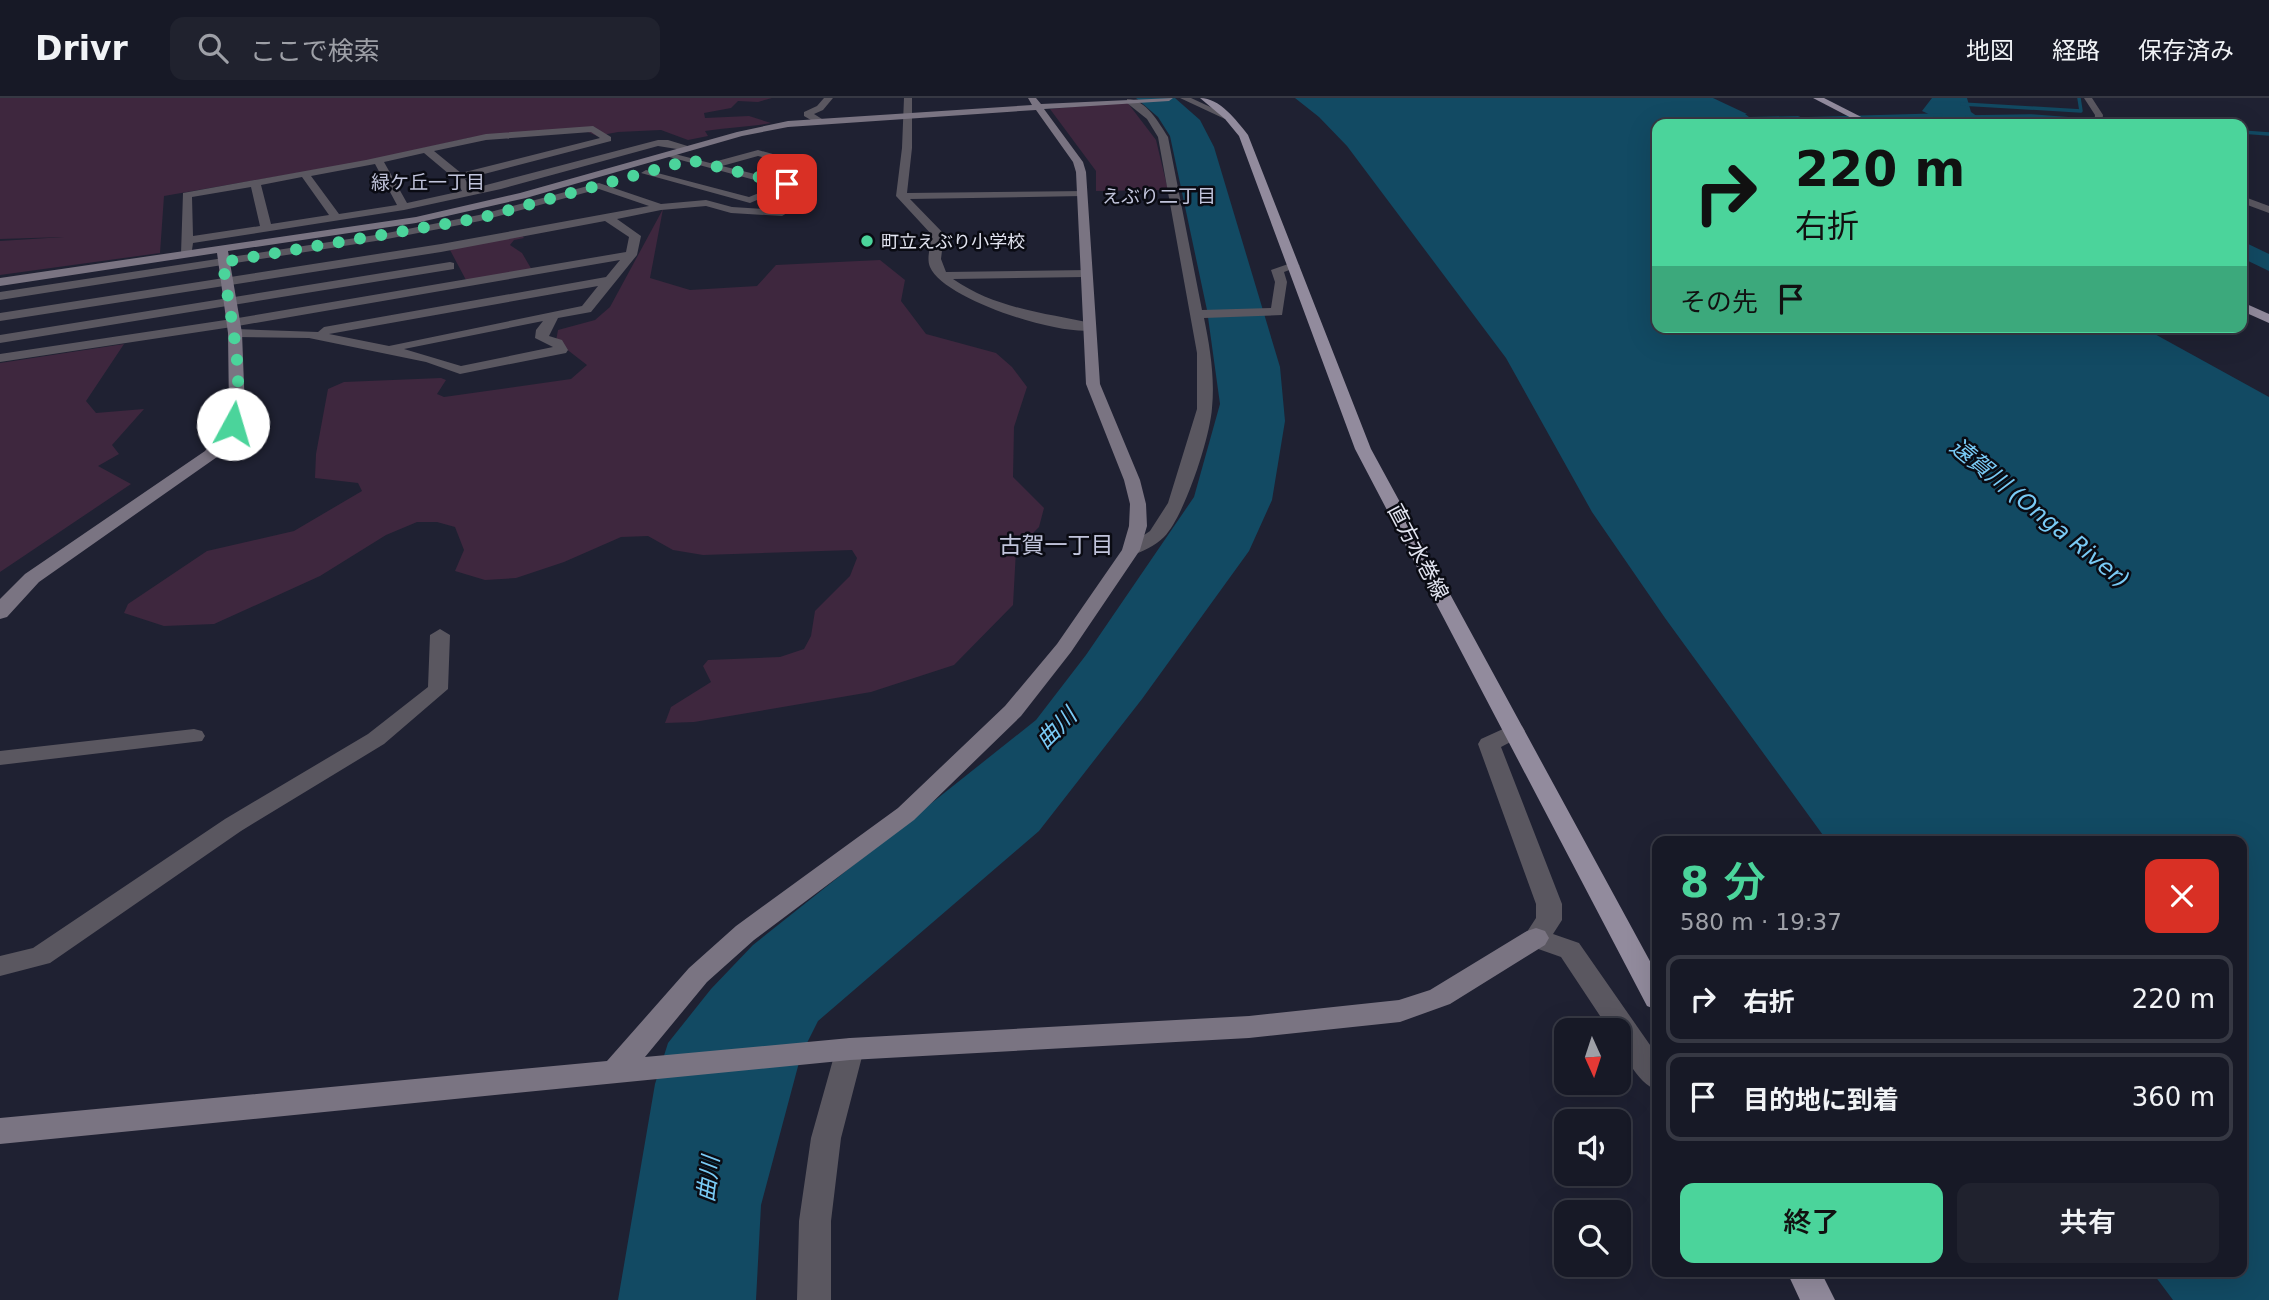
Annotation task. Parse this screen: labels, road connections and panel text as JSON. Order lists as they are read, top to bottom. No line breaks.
{"streets":{"main road":["直方水巻線"]},"districts":["緑ケ丘一丁目","えぶり二丁目","古賀一丁目"],"water":["遠賀川 (Onga River)","曲川"],"places":["町立えぶり小学校"],"north":"bottom","page":{"header":"Drivr","search":"ここで検索","nav":["地図","経路","保存済み"],"turn":["220 m","右折"],"then":"その先","heading":["8 分","580 m · 19:37"],"list":[{"name":"右折","value":"220 m"},{"name":"目的地に到着","value":"360 m"}],"buttons":["終了","共有"]}}
